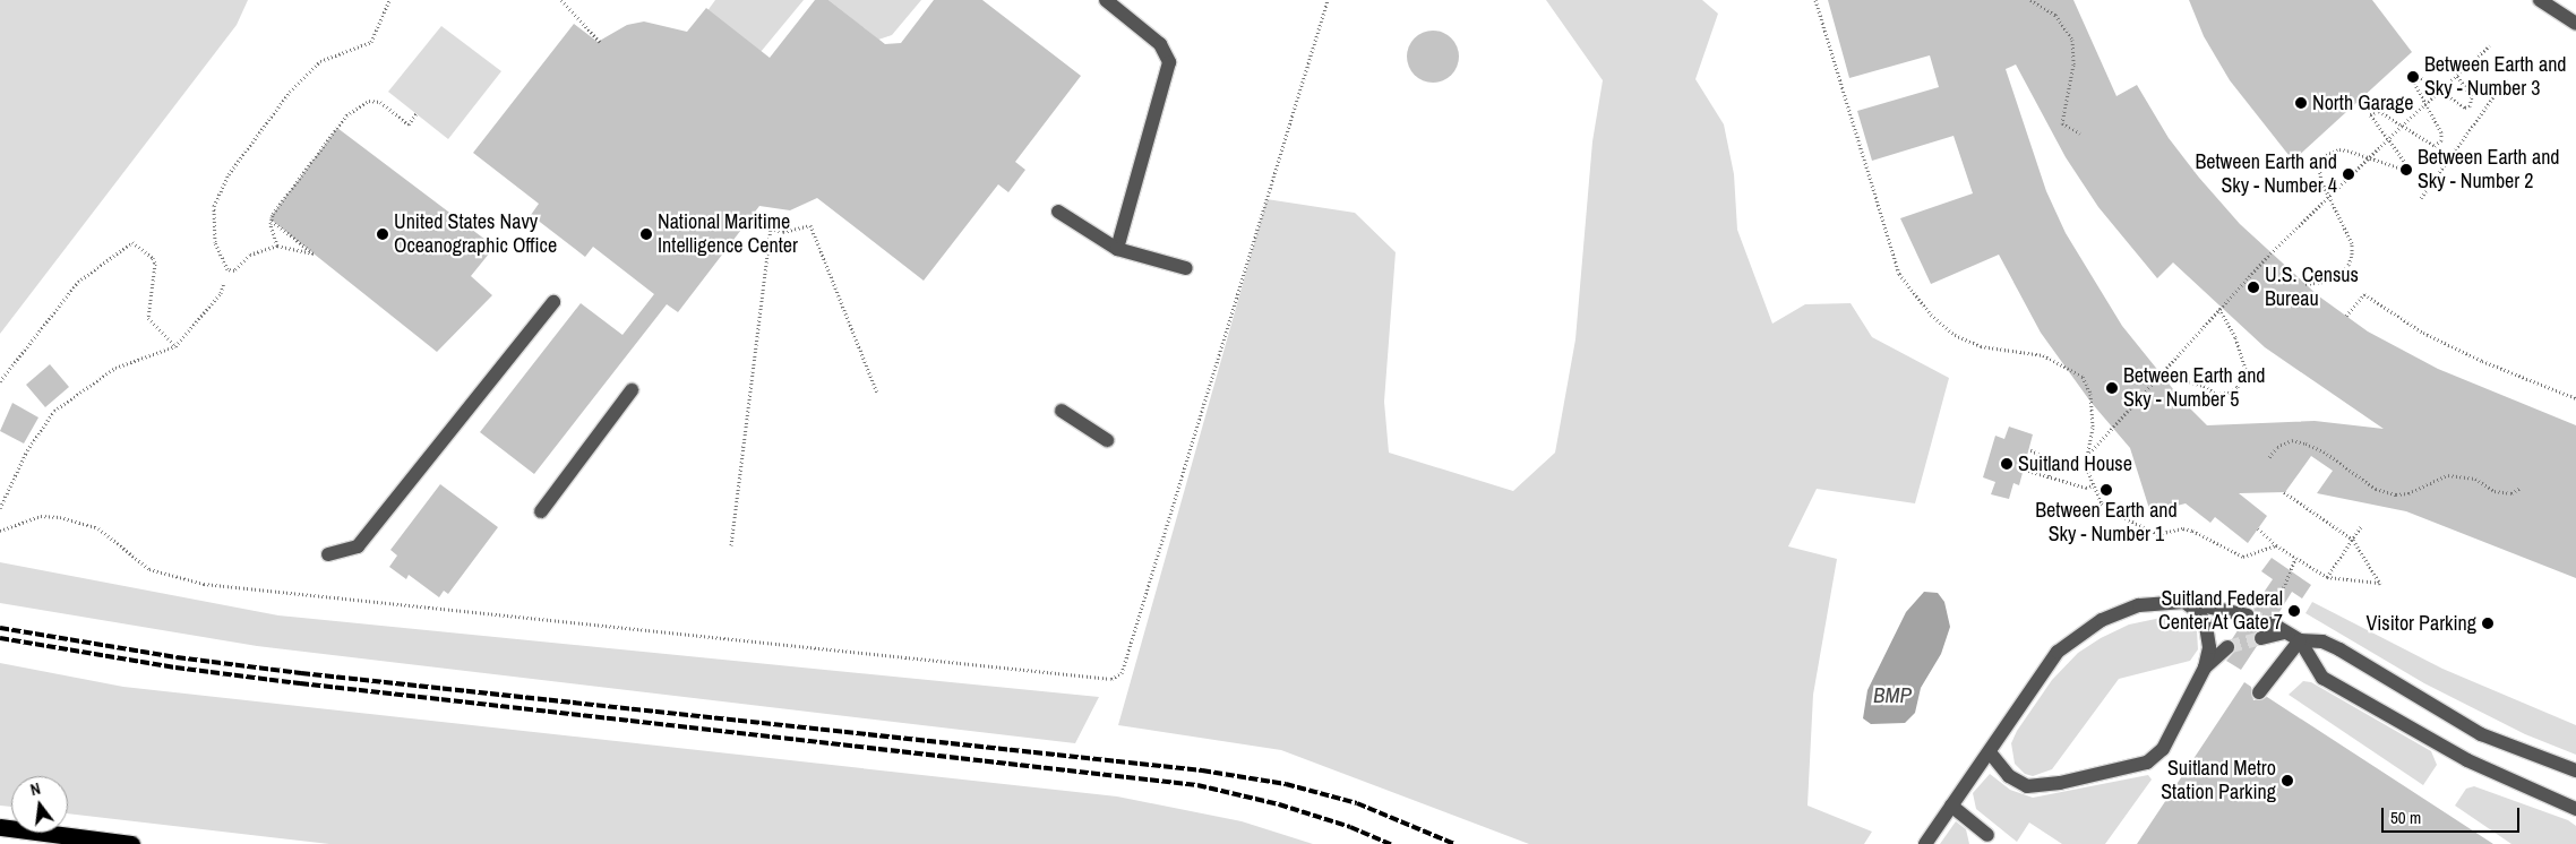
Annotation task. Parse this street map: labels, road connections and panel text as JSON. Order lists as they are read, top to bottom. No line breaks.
{"water":["BMP"],"places":["Between Earth and Sky - Number 3","North Garage","Between Earth and Sky - Number 2","Between Earth and Sky - Number 4","United States Navy Oceanographic Office","National Maritime Intelligence Center","U.S. Census Bureau","Between Earth and Sky - Number 5","Suitland House","Between Earth and Sky - Number 1","Suitland Federal Center At Gate 7","Visitor Parking","Suitland Metro Station Parking"],"scale_bar":"50 m","north":"top"}
